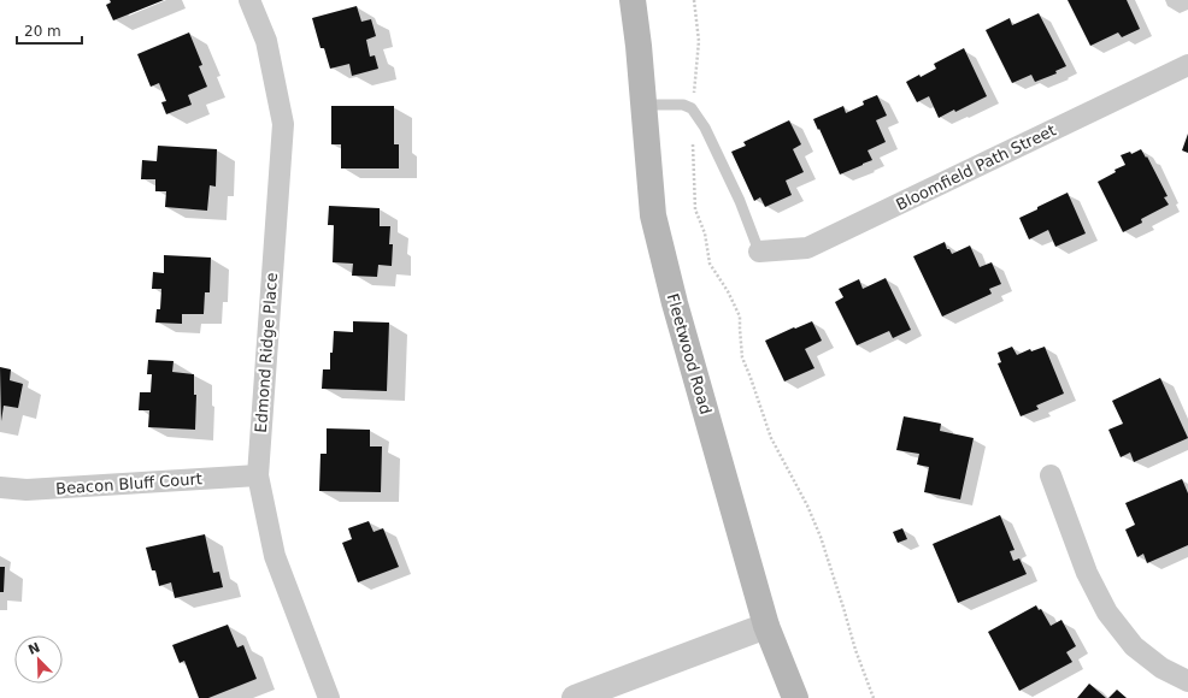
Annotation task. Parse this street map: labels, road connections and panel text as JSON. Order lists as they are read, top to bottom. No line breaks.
{"streets":{"main road":["Fleetwood Road"],"street":["Bloomfield Path Street","Edmond Ridge Place","Beacon Bluff Court"]},"crossings":[["Edmond Ridge Place","Beacon Bluff Court"]],"scale_bar":"20 m","north":"top left"}
